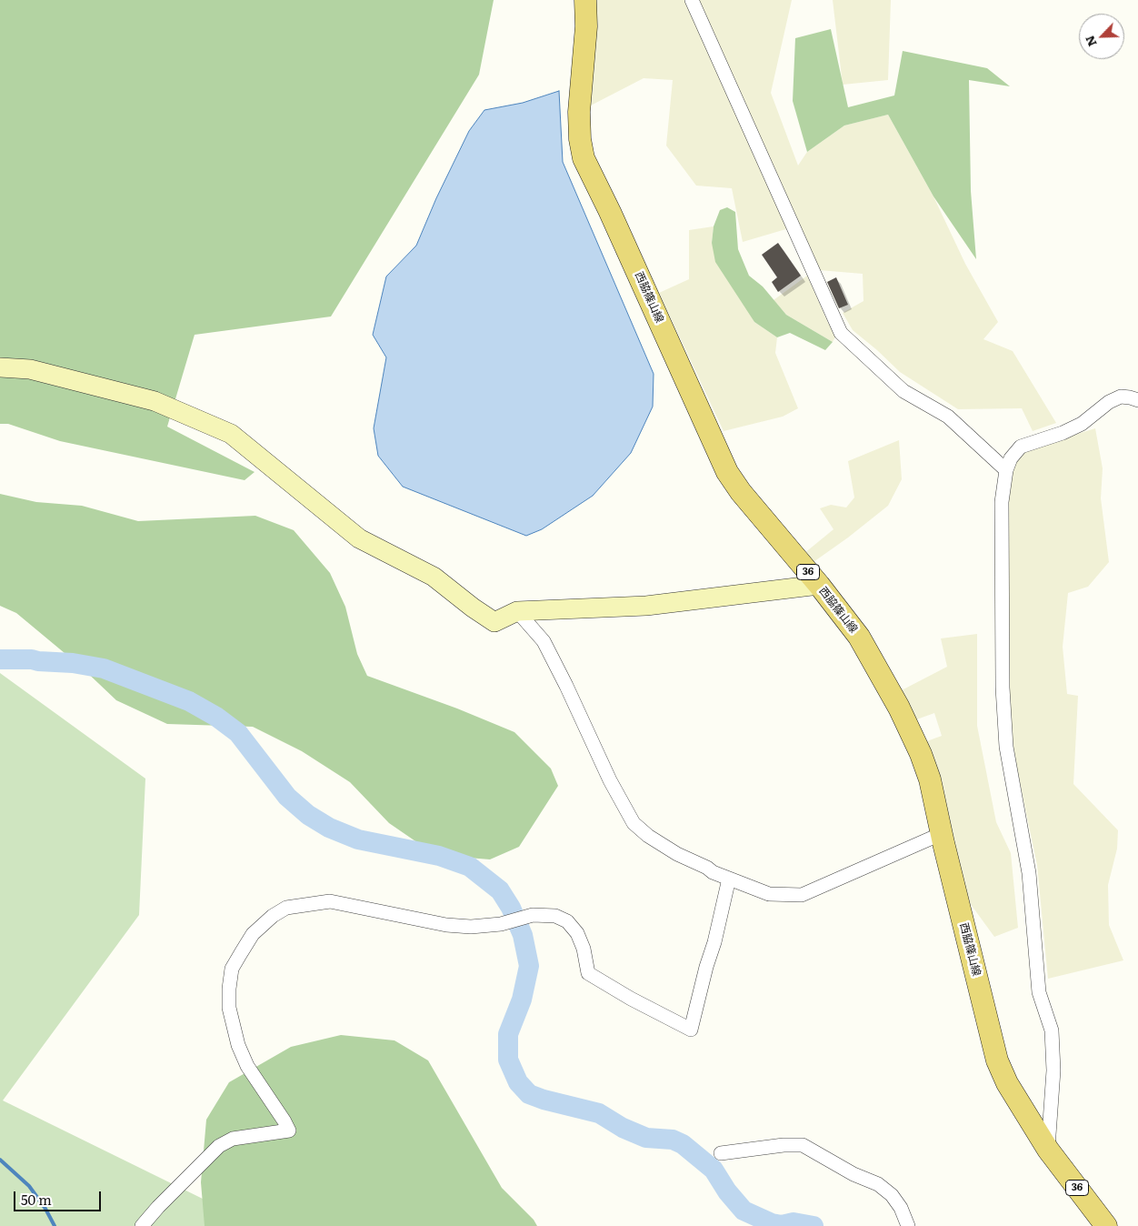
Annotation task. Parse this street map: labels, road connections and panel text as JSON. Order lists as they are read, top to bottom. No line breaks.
{"streets":{"main road":["西脇篠山線","36"]},"scale_bar":"50 m","north":"bottom left"}
